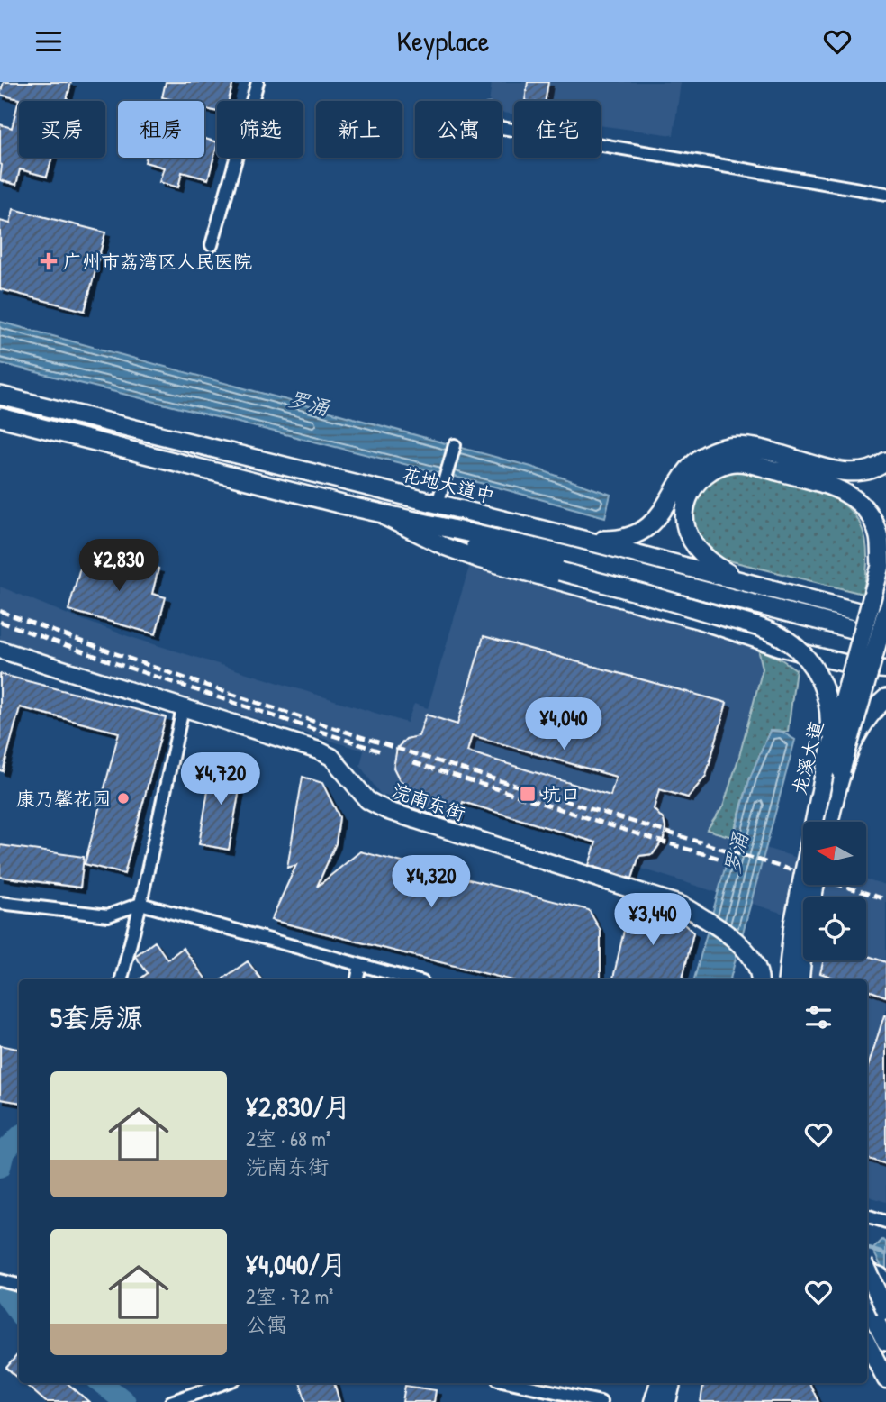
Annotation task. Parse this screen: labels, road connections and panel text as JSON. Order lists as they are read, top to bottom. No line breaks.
{"streets":{"main road":["花地大道中","龙溪大道"],"street":["浣南东街"]},"water":["罗涌"],"places":{"health":["广州市荔湾区人民医院"],"transit":["坑口"],"other":["康乃馨花园"]},"north":"left","page":{"header":"Keyplace","chip":["买房","租房","筛选","新上","公寓","住宅"],"price":["¥2,830","¥4,040","¥4,720","¥4,320","¥3,440"],"heading":"5套房源","list":[{"name":"¥2,830/月","note":"2室 · 68 m² · 浣南东街"},{"name":"¥4,040/月","note":"2室 · 72 m² · 公寓"}]}}
